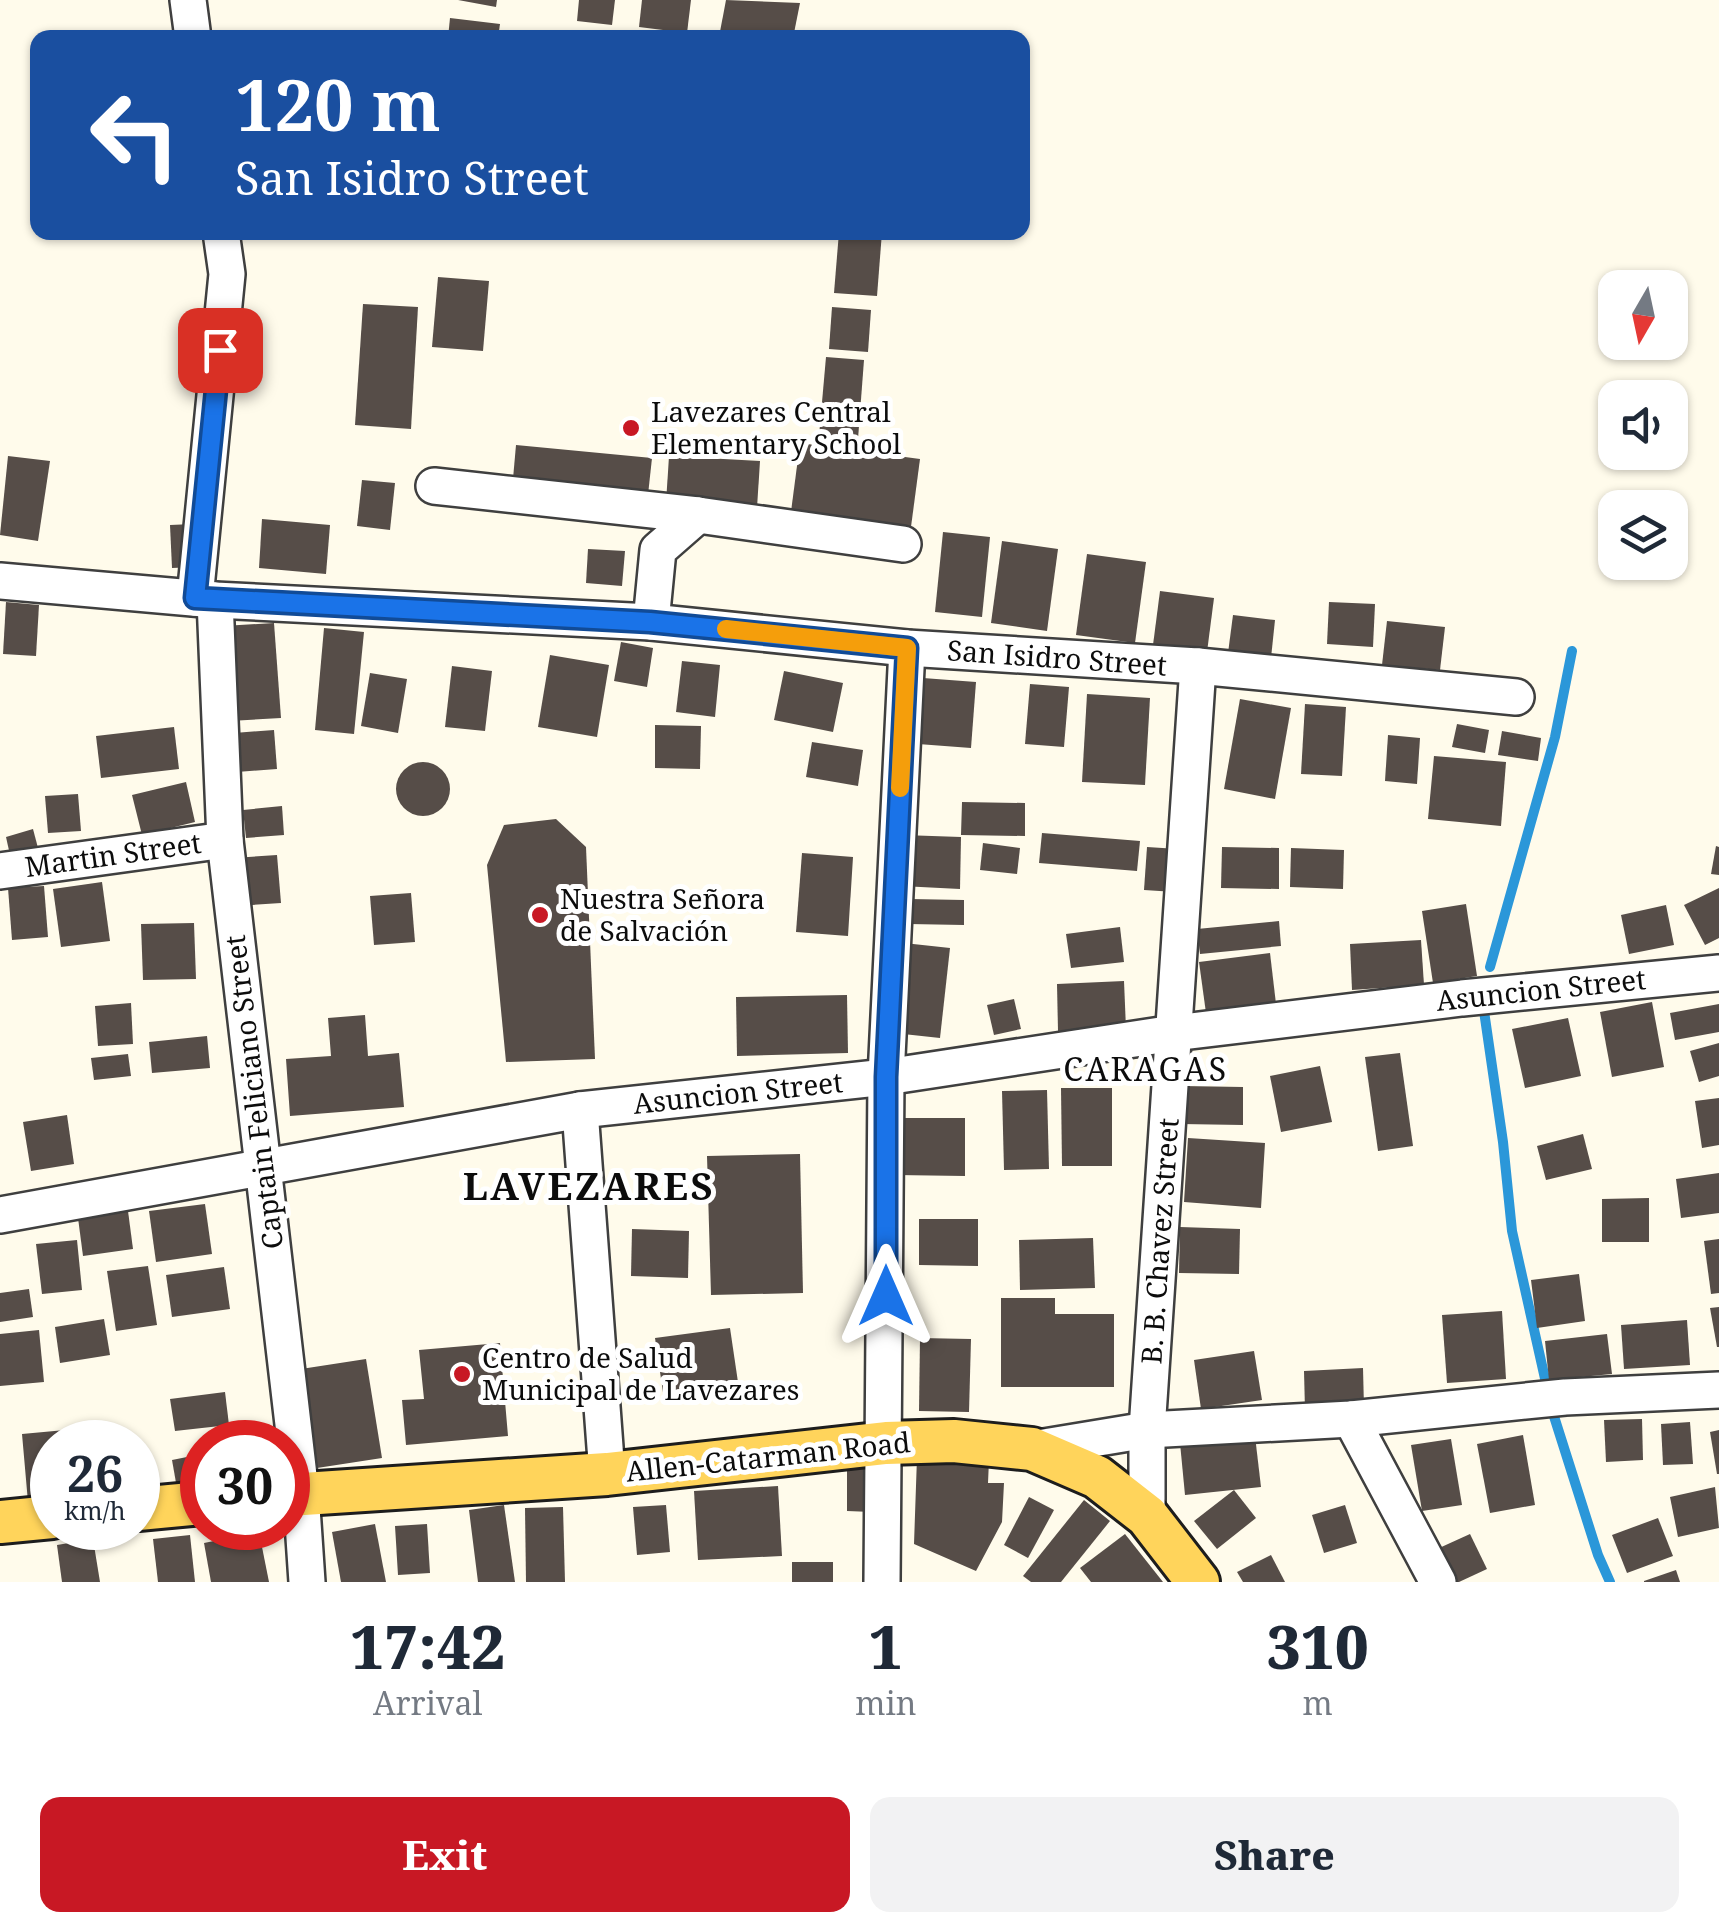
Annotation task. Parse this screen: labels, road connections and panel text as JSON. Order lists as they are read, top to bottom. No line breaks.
{"streets":{"main road":["Allen-Catarman Road"],"street":["San Isidro Street","Martin Street","Asuncion Street","Captain Feliciano Street","B. B. Chavez Street"]},"crossings":[["San Isidro Street","Captain Feliciano Street"],["San Isidro Street","B. B. Chavez Street"],["Martin Street","Captain Feliciano Street"],["Asuncion Street","Captain Feliciano Street"],["Asuncion Street","B. B. Chavez Street"],["B. B. Chavez Street","Allen-Catarman Road"]],"districts":["CARAGAS","LAVEZARES"],"places":["Lavezares Central Elementary School","Nuestra Señora de Salvación","Centro de Salud Municipal de Lavezares"],"north":"bottom","page":{"turn":["120 m","San Isidro Street"],"speed":"26 km/h","limit":"30","eta":["17:42","Arrival","1","min","310","m"],"buttons":["Exit","Share"]}}
